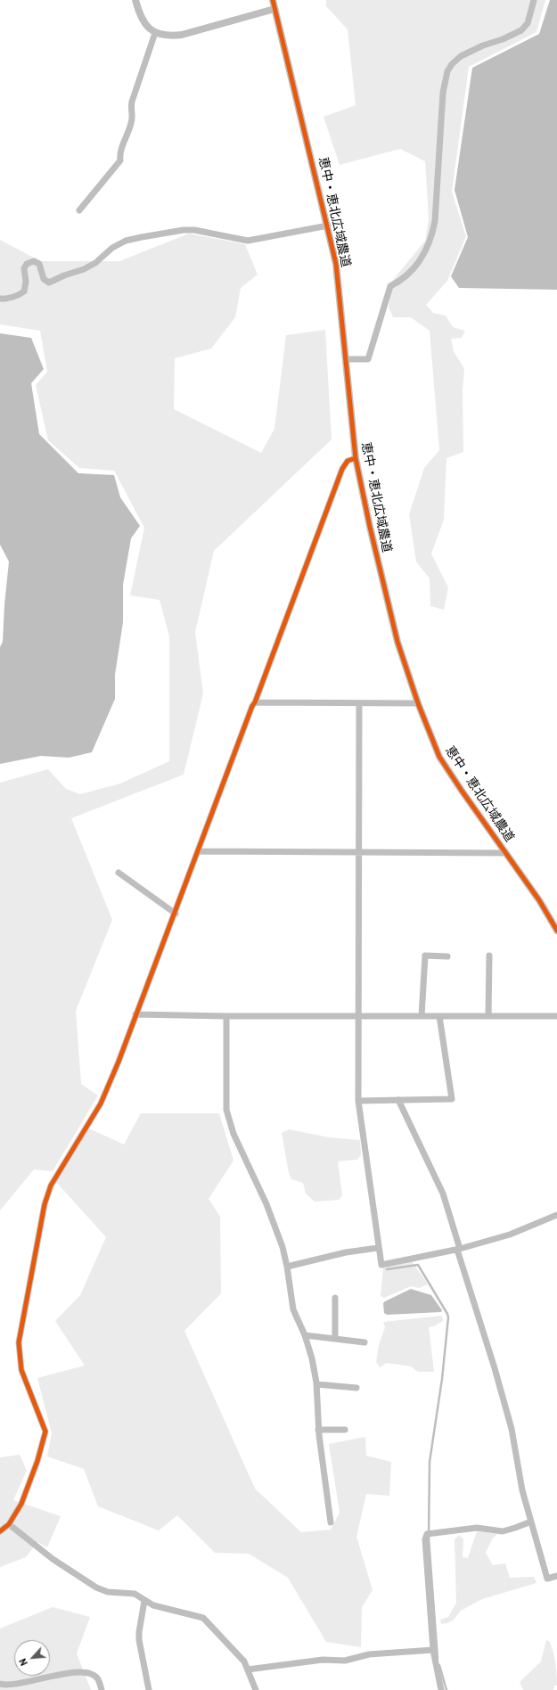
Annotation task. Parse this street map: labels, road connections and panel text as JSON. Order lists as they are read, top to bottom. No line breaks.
{"streets":{"street":["恵中・恵北広域農道"]},"north":"bottom left"}
